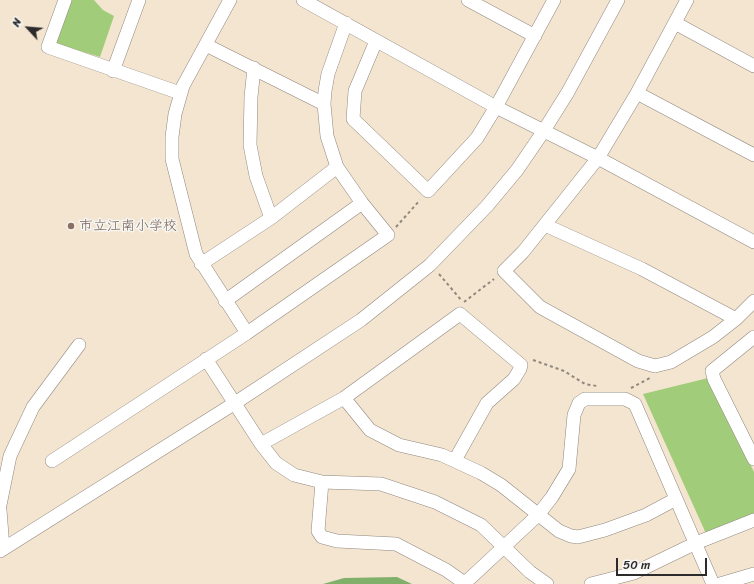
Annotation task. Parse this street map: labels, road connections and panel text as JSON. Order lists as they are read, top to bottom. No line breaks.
{"places":["市立江南小学校"],"scale_bar":"50 m","north":"top left"}
